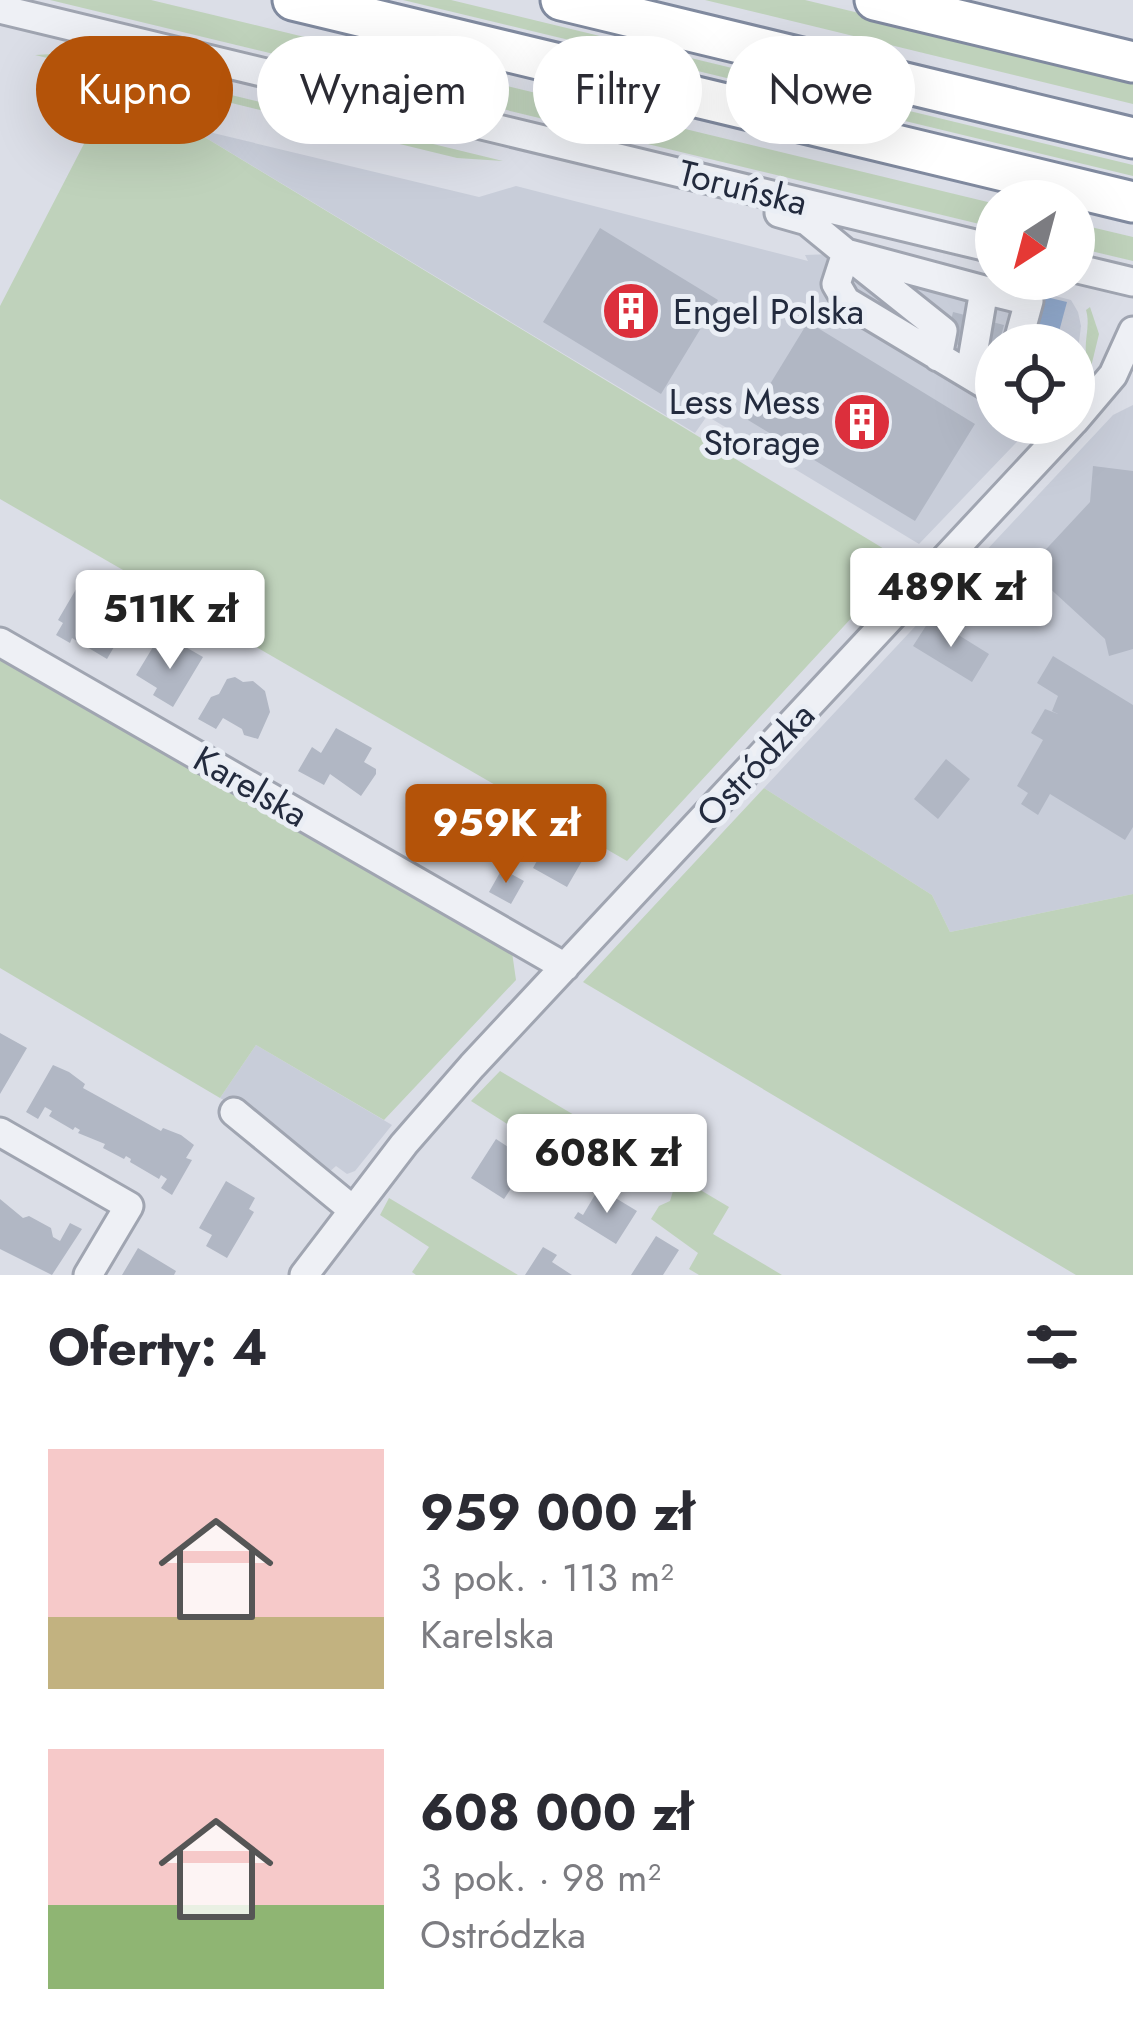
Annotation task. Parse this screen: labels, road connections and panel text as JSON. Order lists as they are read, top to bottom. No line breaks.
{"streets":{"street":["Toruńska","Ostródzka","Karelska"]},"crossings":[["Ostródzka","Karelska"]],"places":{"building":["Engel Polska","Less Mess Storage"]},"north":"bottom left","page":{"chip":["Kupno","Wynajem","Filtry","Nowe"],"price":["489K zł","511K zł","959K zł","608K zł"],"heading":"Oferty: 4","list":[{"name":"959 000 zł","note":"3 pok. · 113 m² · Karelska"},{"name":"608 000 zł","note":"3 pok. · 98 m² · Ostródzka"}]}}
